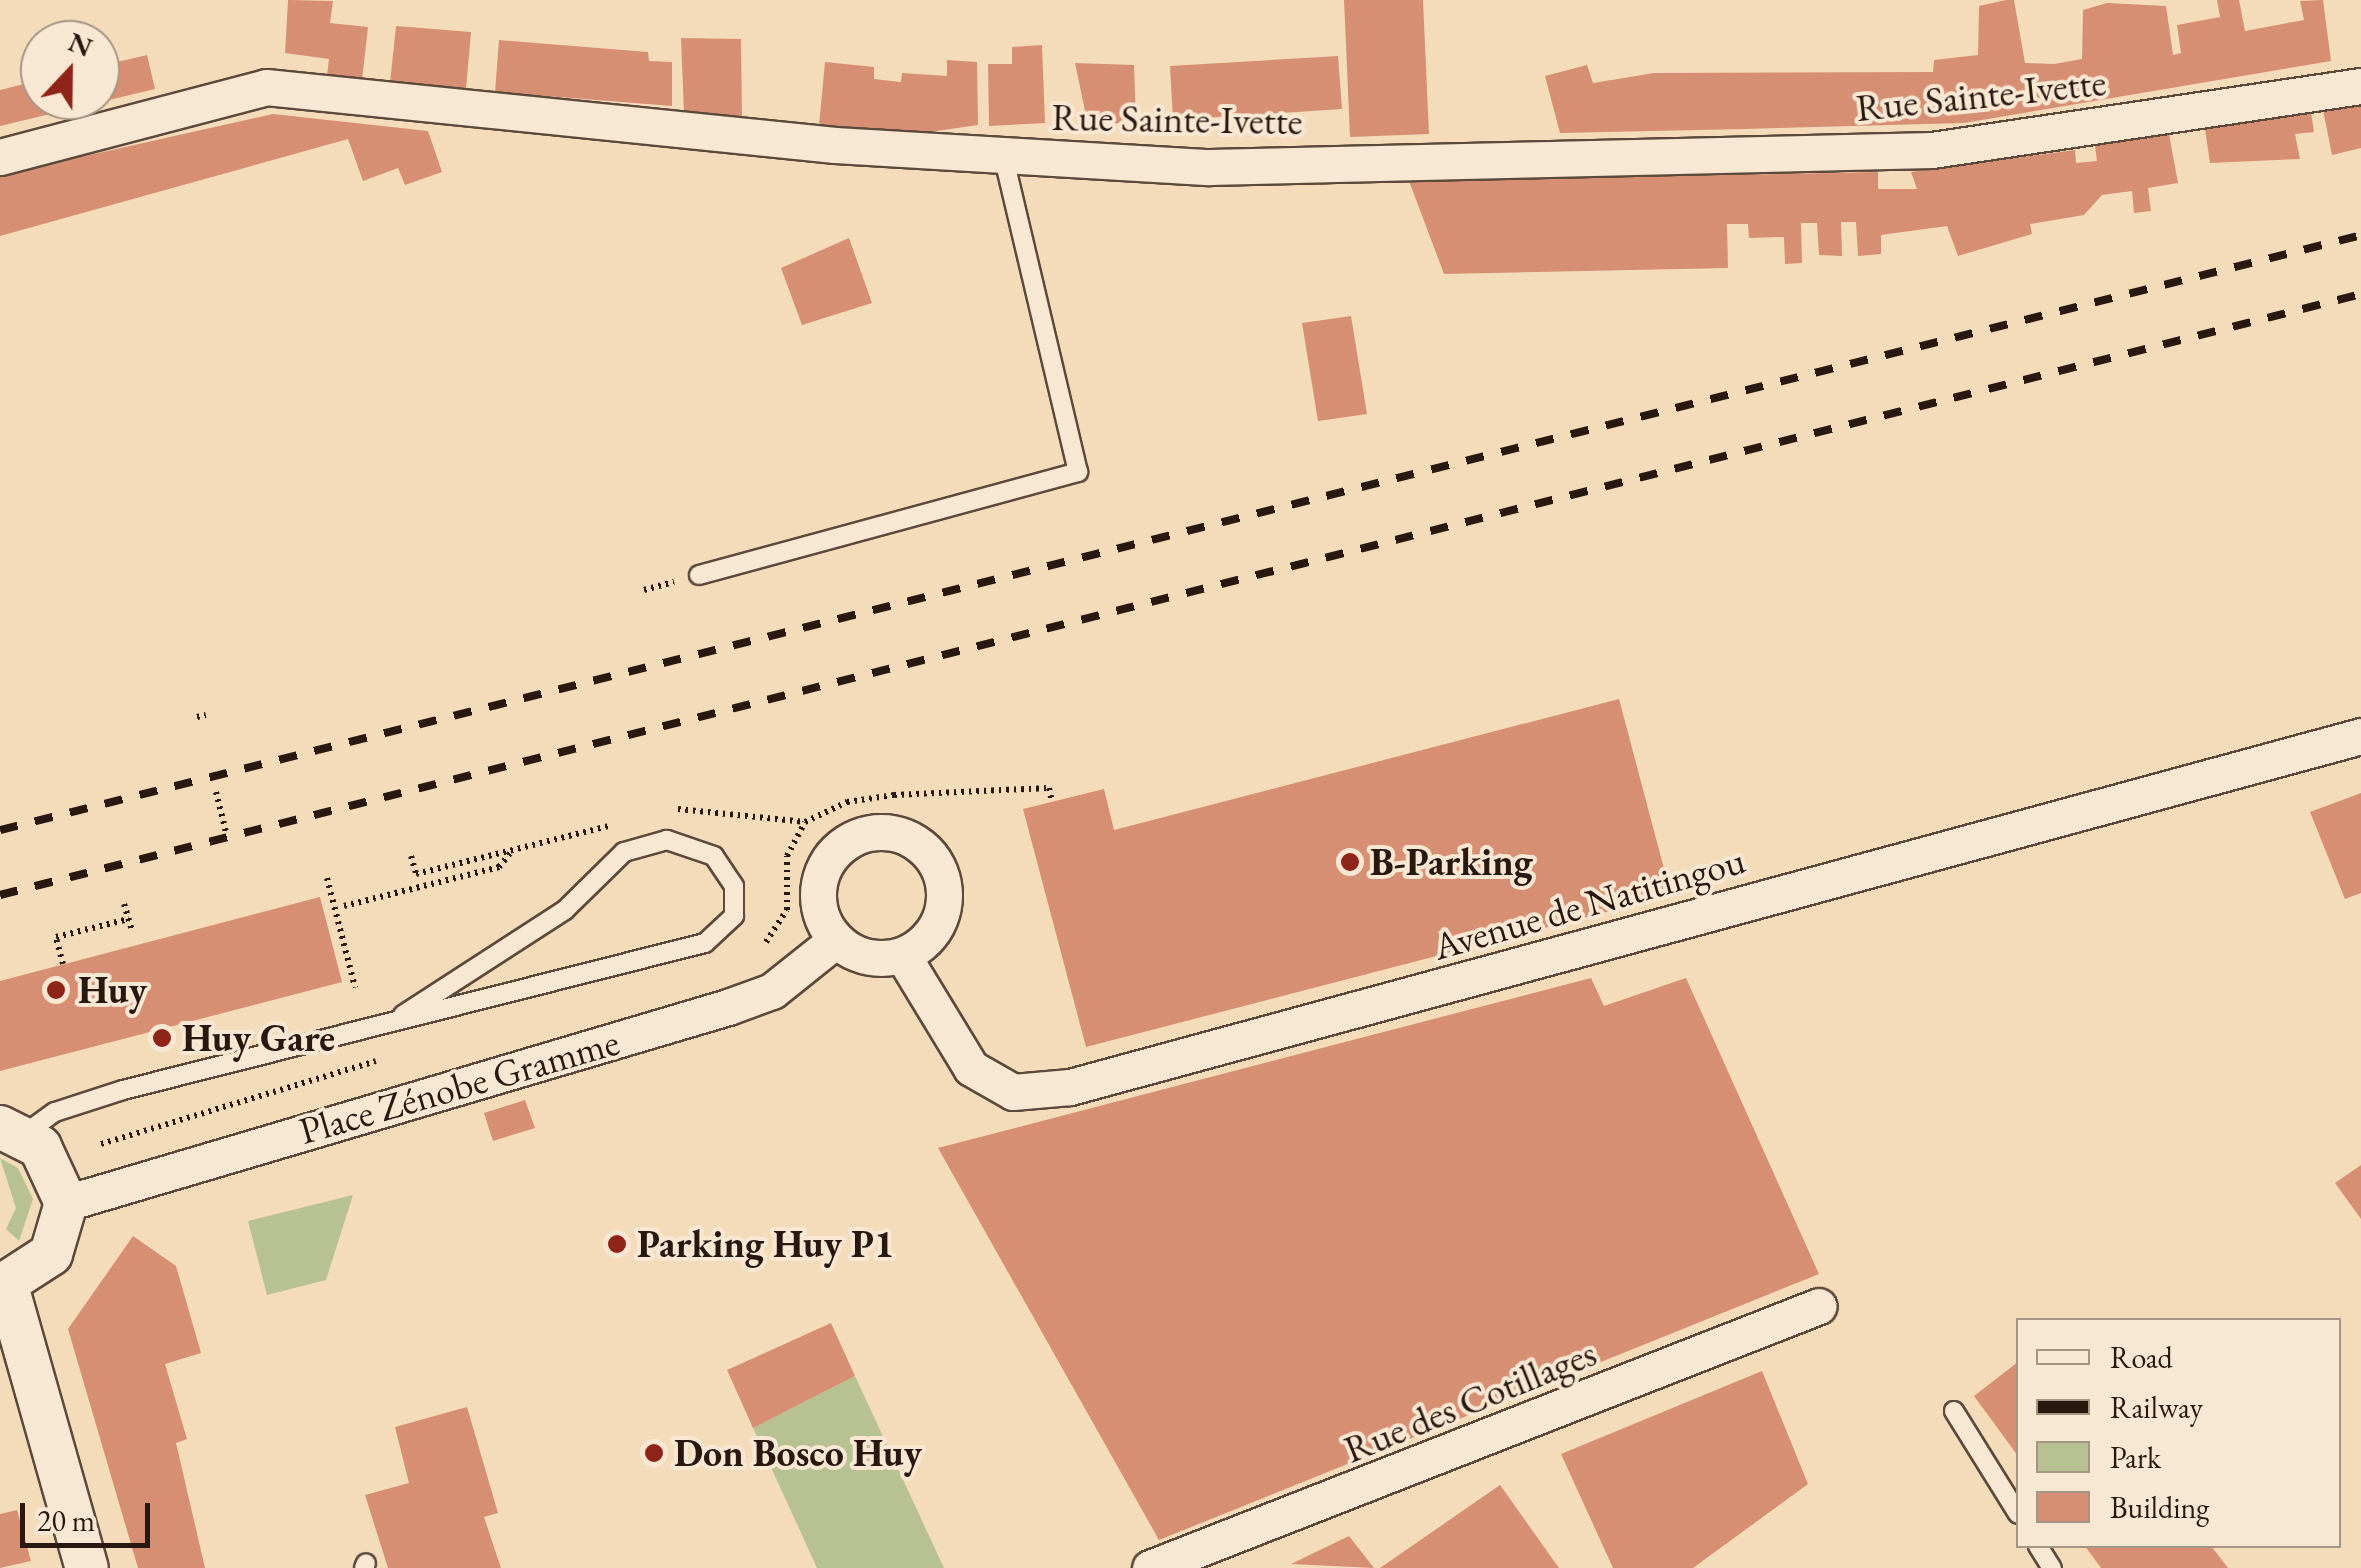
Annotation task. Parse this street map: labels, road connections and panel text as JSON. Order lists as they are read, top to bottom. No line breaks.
{"streets":{"street":["Rue Sainte-Ivette","Avenue de Natitingou","Place Zénobe Gramme","Rue des Cotillages"]},"crossings":[["Avenue de Natitingou","Place Zénobe Gramme"]],"places":["B-Parking","Huy","Huy Gare","Parking Huy P1","Don Bosco Huy"],"legend":["Road","Railway","Park","Building"],"scale_bar":"20 m","north":"top"}
